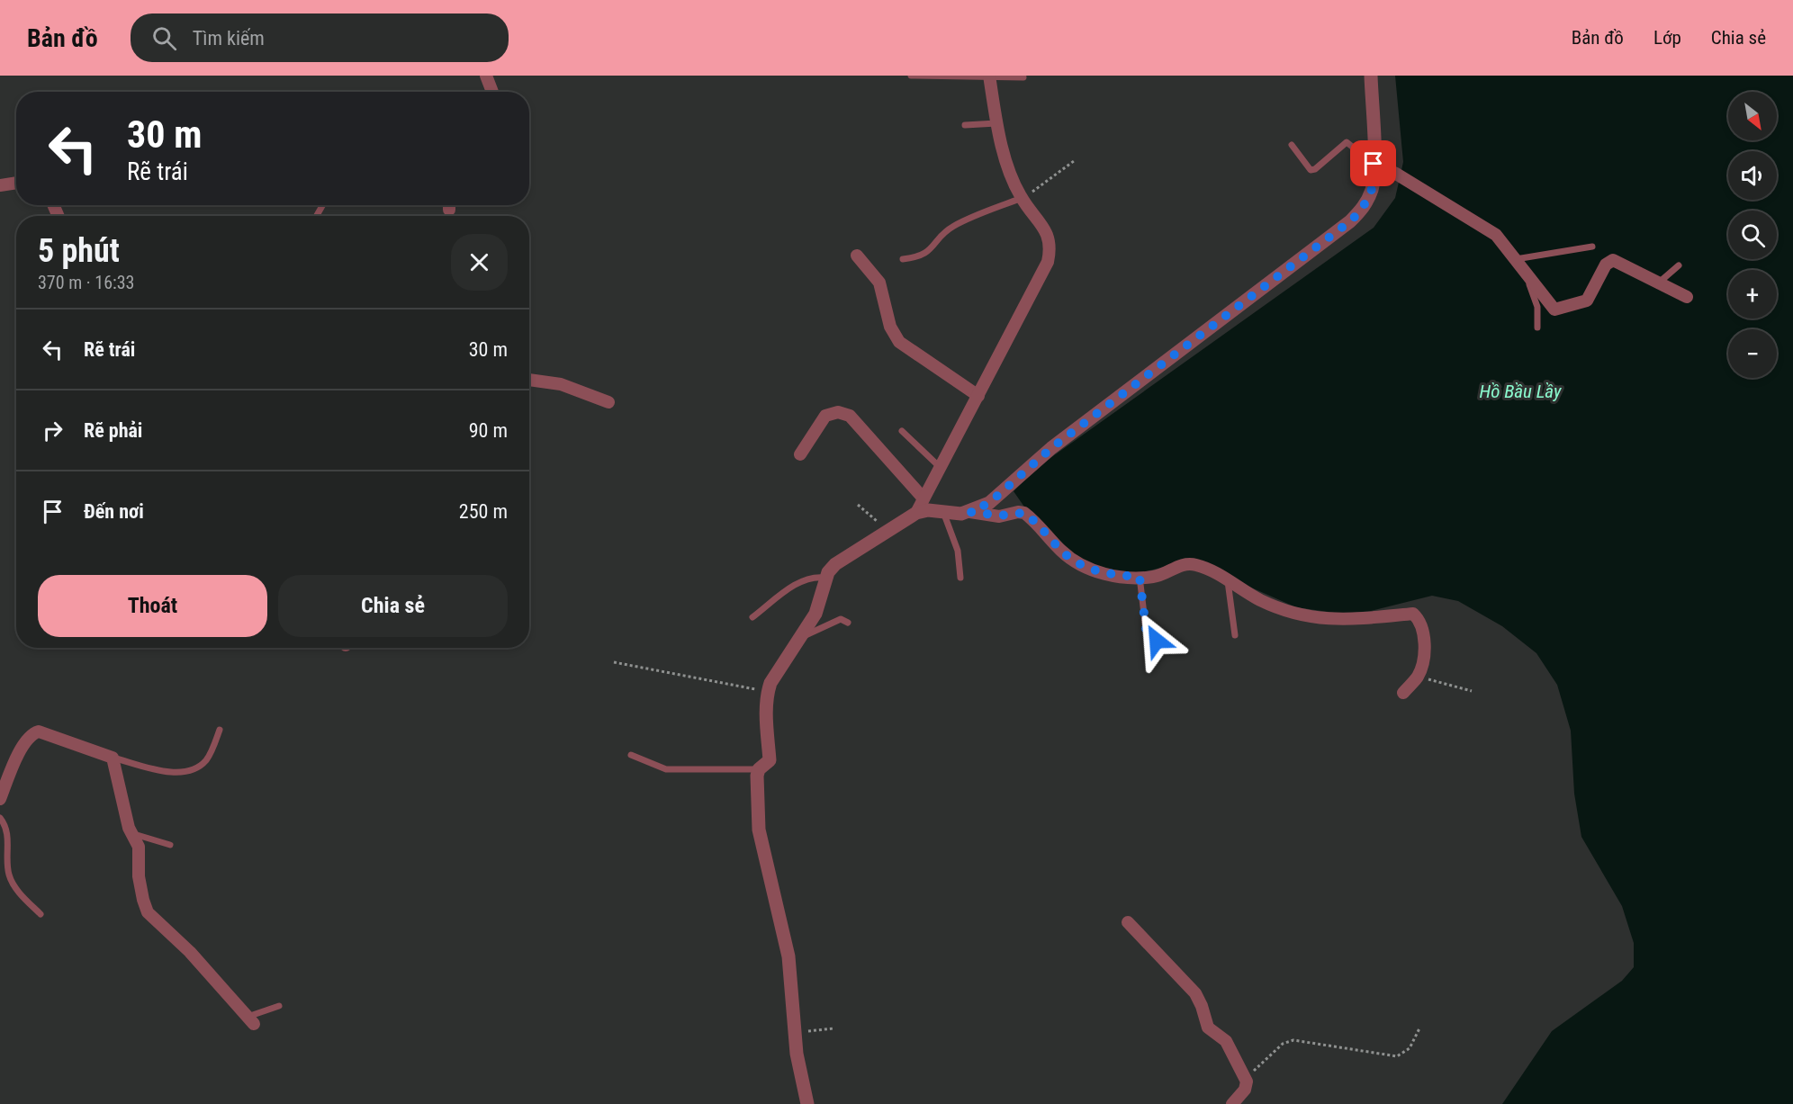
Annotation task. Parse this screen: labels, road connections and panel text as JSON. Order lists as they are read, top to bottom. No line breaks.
{"water":["Hồ Bầu Lầy"],"north":"bottom right","page":{"header":"Bản đồ","search":"Tìm kiếm","nav":["Bản đồ","Lớp","Chia sẻ"],"map_buttons":["+","−"],"turn":["30 m","Rẽ trái"],"heading":["5 phút","370 m · 16:33"],"list":[{"name":"Rẽ trái","value":"30 m"},{"name":"Rẽ phải","value":"90 m"},{"name":"Đến nơi","value":"250 m"}],"buttons":["Thoát","Chia sẻ"]}}
